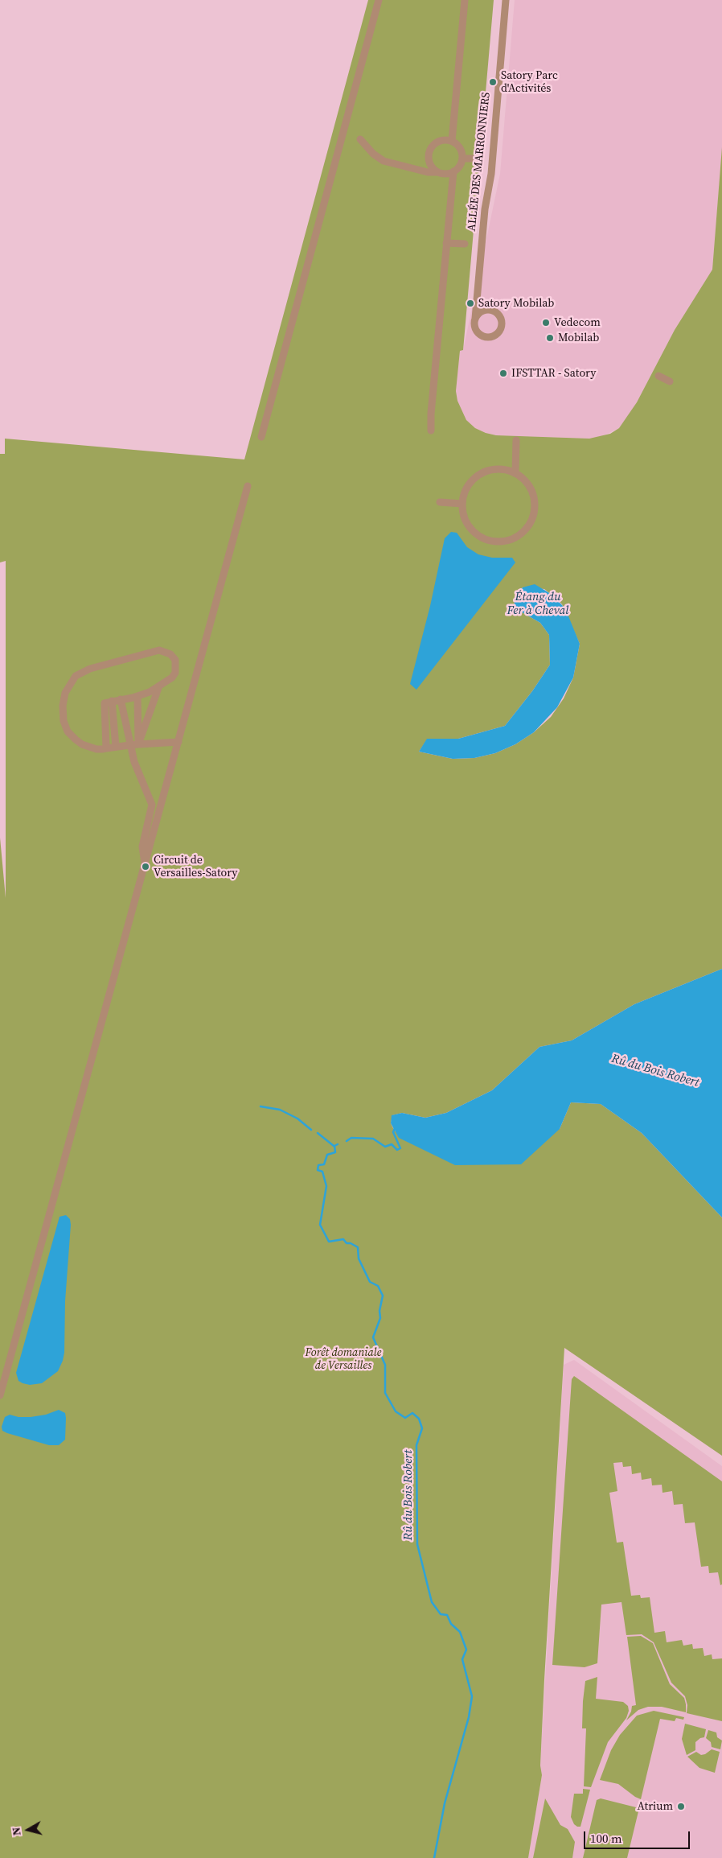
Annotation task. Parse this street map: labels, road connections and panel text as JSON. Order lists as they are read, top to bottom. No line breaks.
{"streets":{"street":["ALLÉE DES MARRONNIERS"]},"water":["Étang du Fer à Cheval","Rû du Bois Robert"],"parks":["Forêt domaniale de Versailles"],"places":["Satory Parc d'Activités","Satory Mobilab","Vedecom","Mobilab","IFSTTAR - Satory","Circuit de Versailles-Satory","Atrium"],"scale_bar":"100 m","north":"left"}
